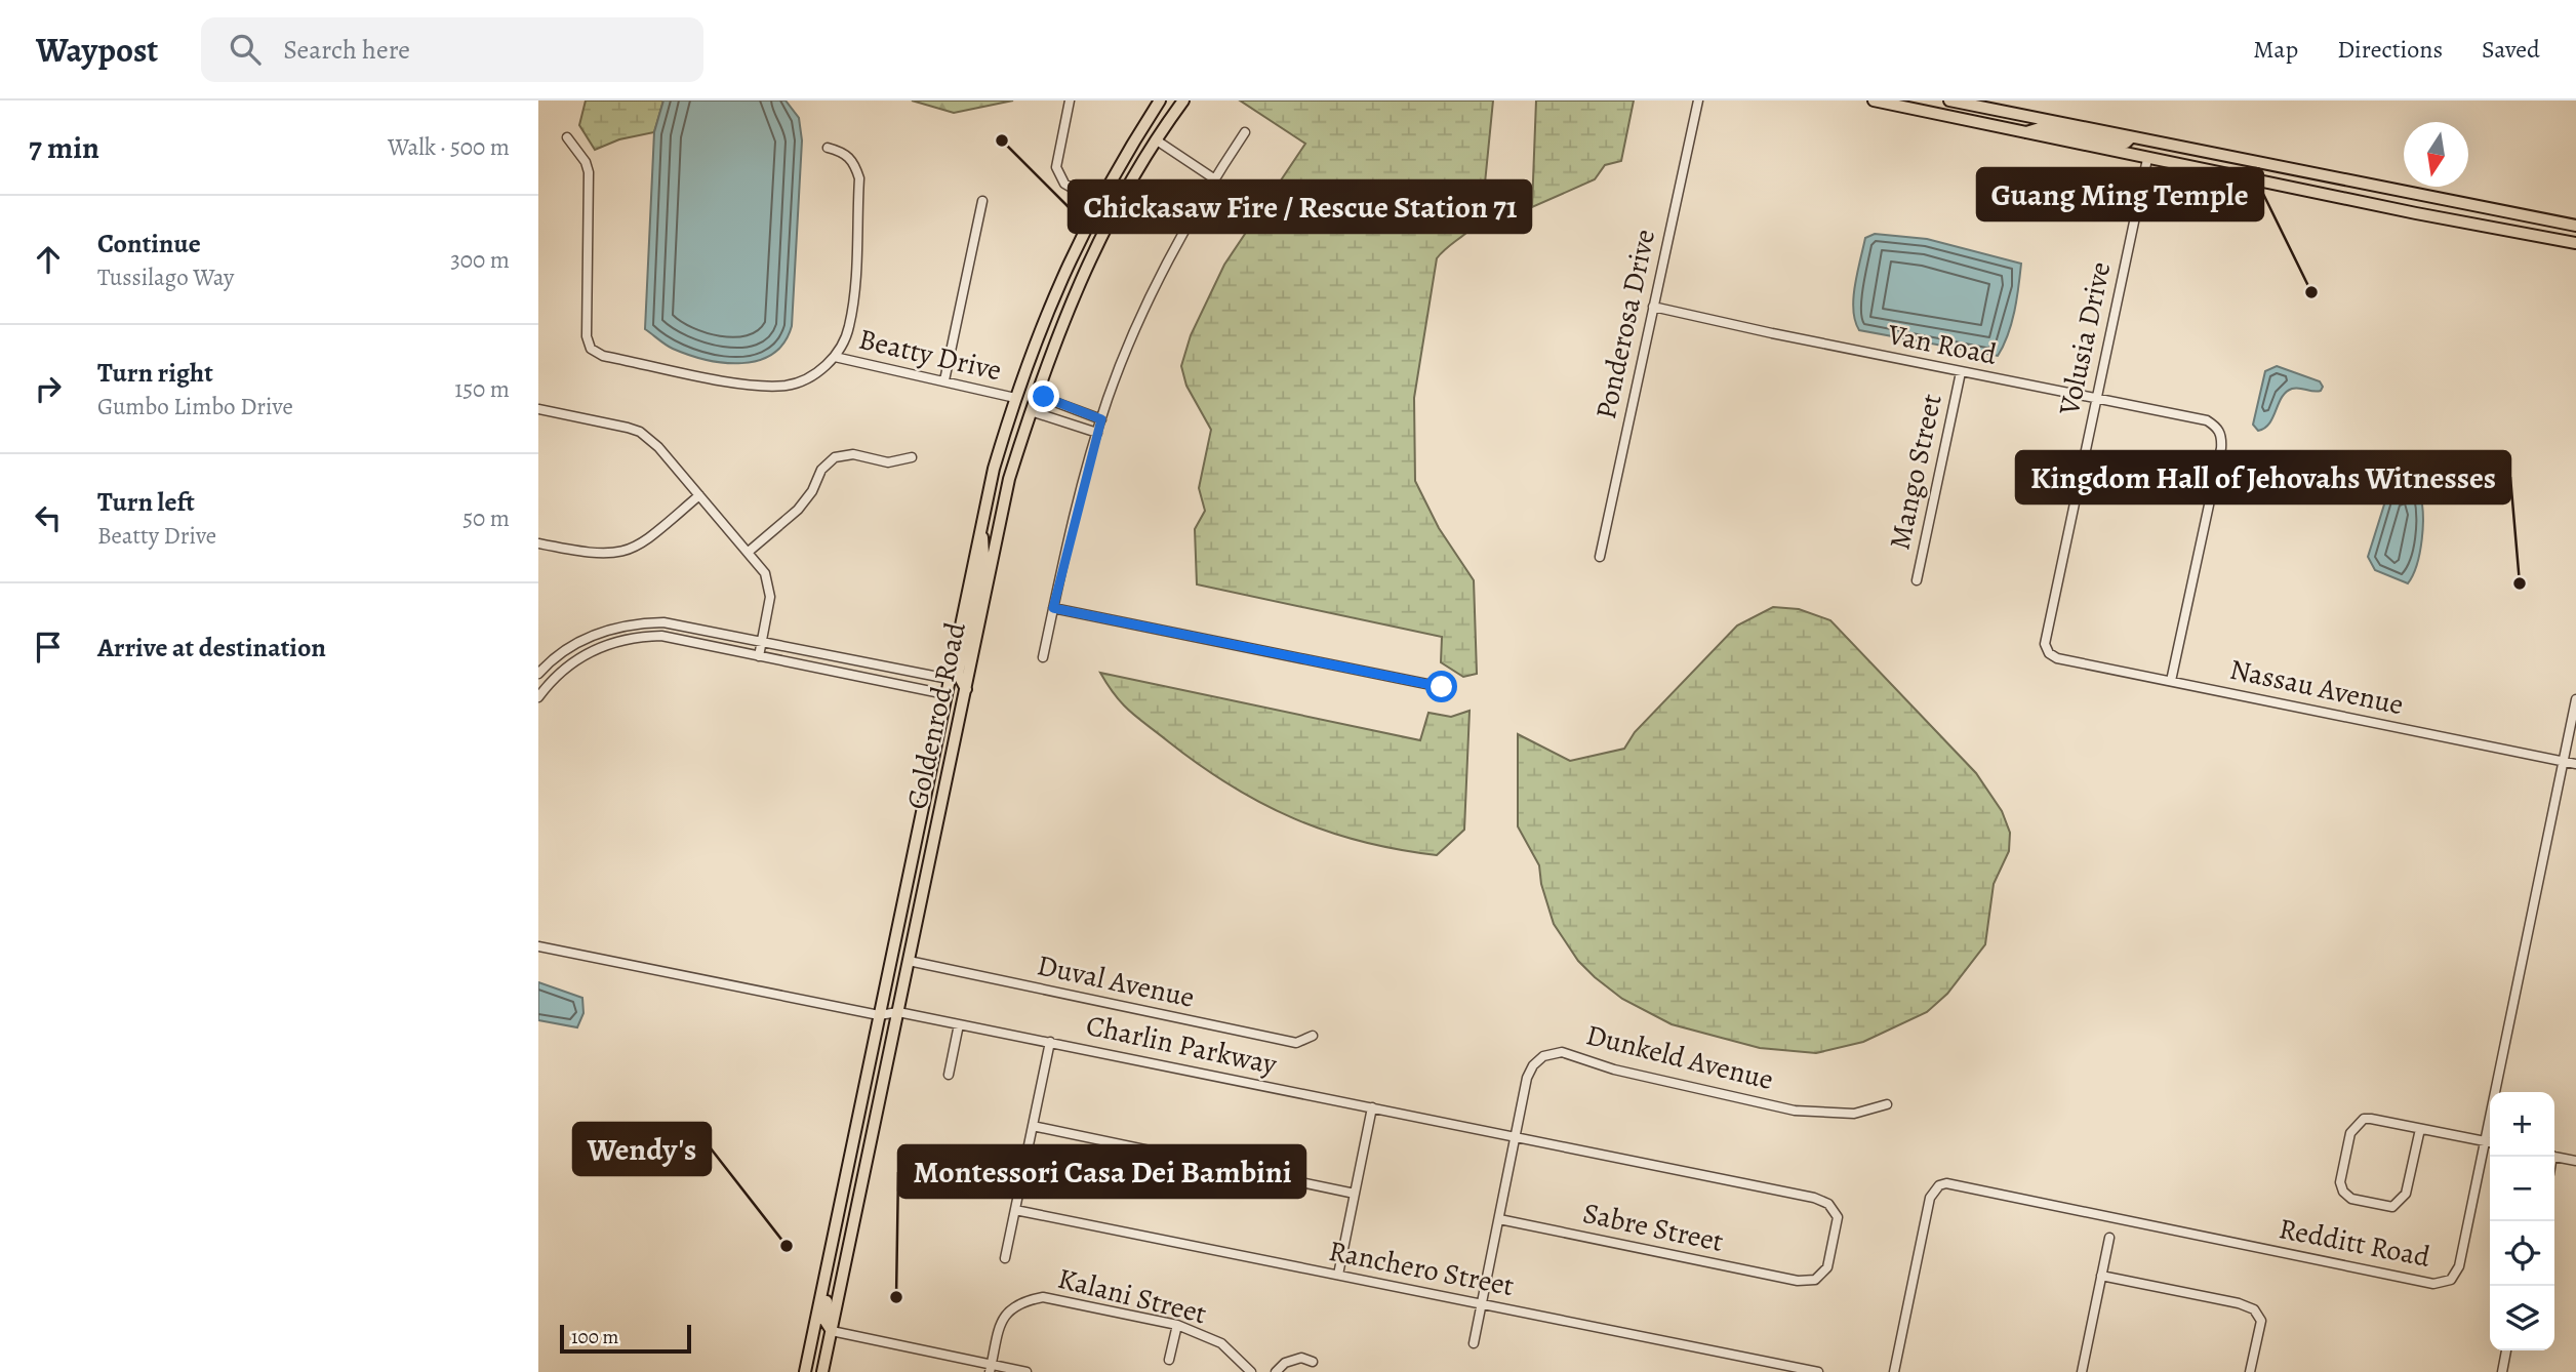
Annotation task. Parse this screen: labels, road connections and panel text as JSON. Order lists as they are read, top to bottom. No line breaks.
{"streets":{"main road":["Goldenrod Road"],"street":["Ponderosa Drive","Volusia Drive","Van Road","Beatty Drive","Mango Street","Nassau Avenue","Duval Avenue","Charlin Parkway","Dunkeld Avenue","Sabre Street","Redditt Road","Ranchero Street","Kalani Street"]},"crossings":[["Ponderosa Drive","Van Road"],["Volusia Drive","Van Road"],["Volusia Drive","Nassau Avenue"],["Van Road","Mango Street"],["Van Road","Nassau Avenue"],["Beatty Drive","Goldenrod Road"],["Nassau Avenue","Redditt Road"],["Goldenrod Road","Duval Avenue"],["Goldenrod Road","Charlin Parkway"],["Charlin Parkway","Dunkeld Avenue"],["Charlin Parkway","Sabre Street"],["Dunkeld Avenue","Sabre Street"],["Dunkeld Avenue","Ranchero Street"]],"places":["Chickasaw Fire / Rescue Station 71","Guang Ming Temple","Kingdom Hall of Jehovahs Witnesses","Wendy's","Montessori Casa Dei Bambini"],"scale_bar":"100 m","north":"bottom","page":{"header":"Waypost","search":"Search here","nav":["Map","Directions","Saved"],"heading":["7 min","Walk · 500 m"],"list":[["Continue","Tussilago Way","300 m"],["Turn right","Gumbo Limbo Drive","150 m"],["Turn left","Beatty Drive","50 m"],"Arrive at destination"],"map_buttons":["+","−"],"scale":"100 m"}}
